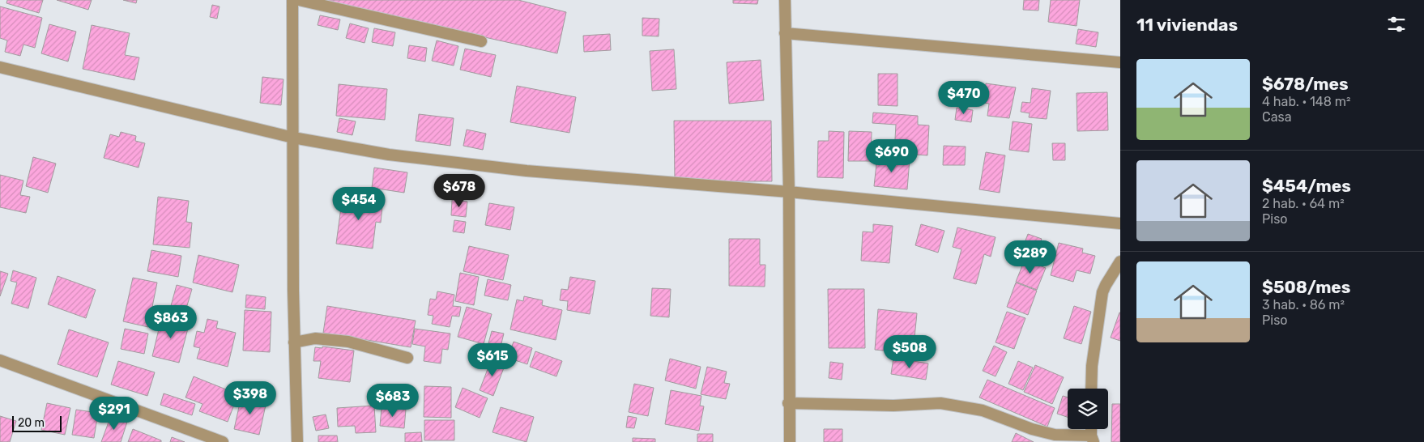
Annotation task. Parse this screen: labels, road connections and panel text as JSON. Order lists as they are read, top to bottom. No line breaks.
{"scale_bar":"20 m","page":{"heading":"11 viviendas","list":[{"name":"$678/mes","note":"4 hab. · 148 m² · Casa"},{"name":"$454/mes","note":"2 hab. · 64 m² · Piso"},{"name":"$508/mes","note":"3 hab. · 86 m² · Piso"}],"price":["$470","$690","$678","$454","$289","$863","$508","$615","$398","$683","$291"],"scale":"20 m"}}
